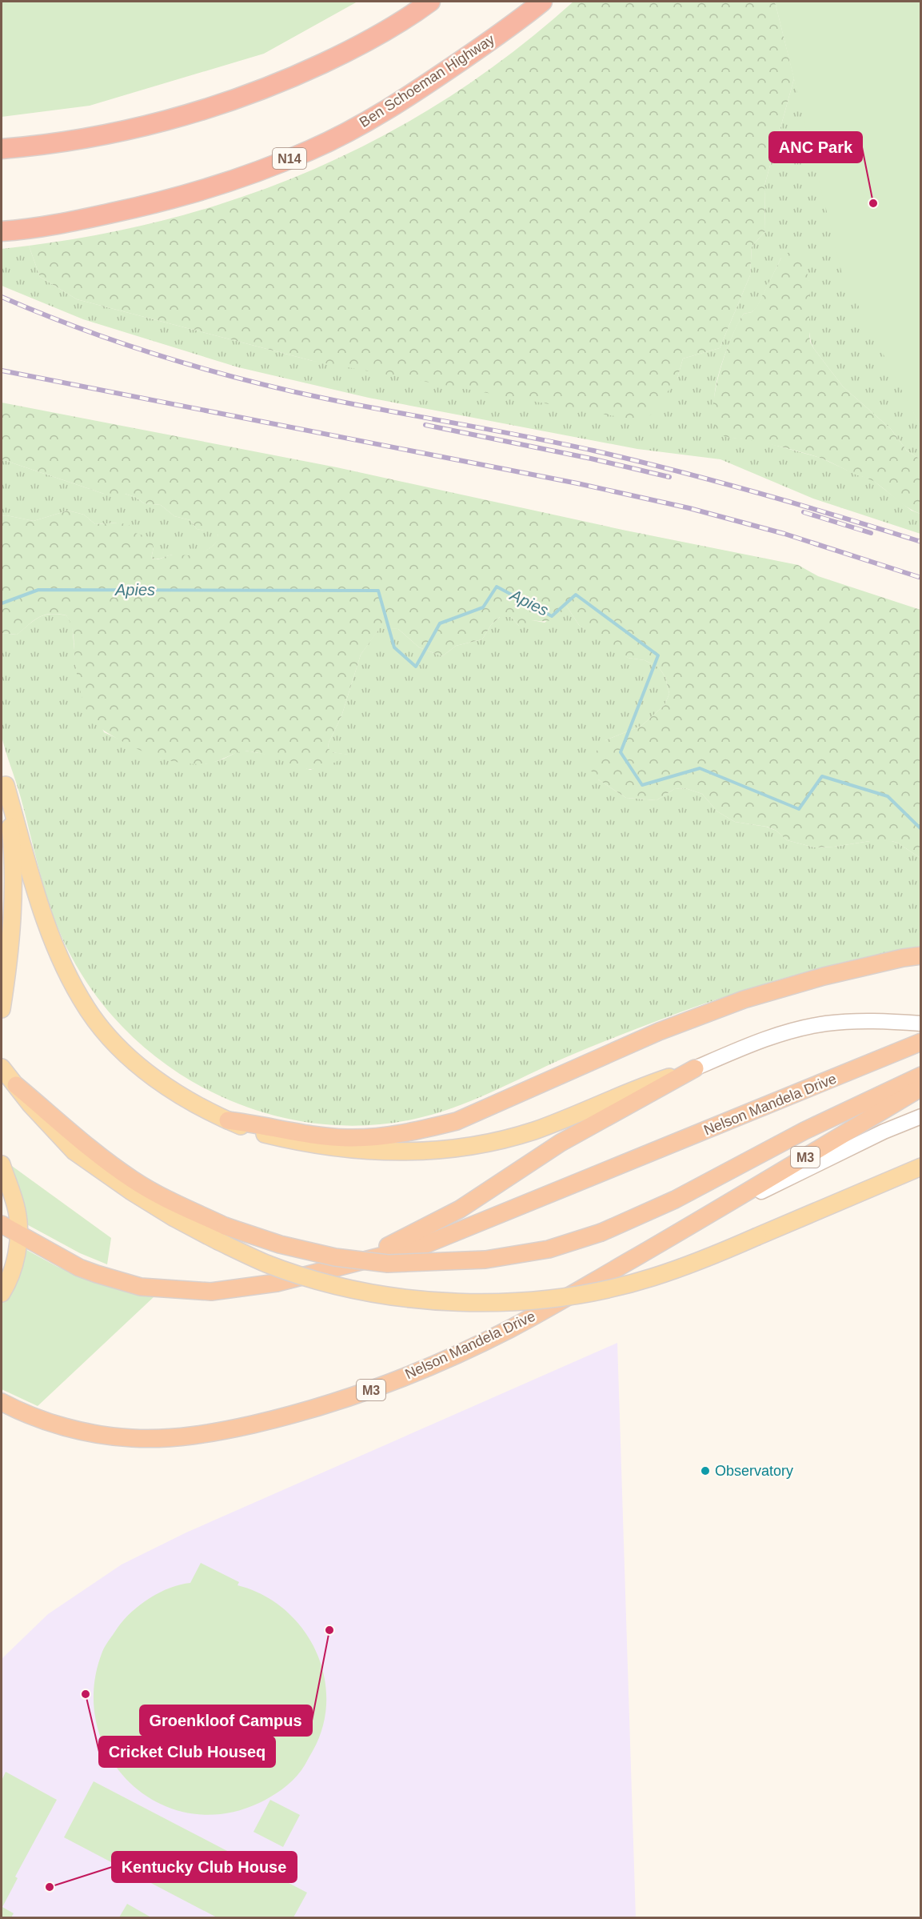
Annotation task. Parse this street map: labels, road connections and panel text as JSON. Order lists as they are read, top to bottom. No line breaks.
{"streets":{"highway":["Ben Schoeman Highway","N14","Nelson Mandela Drive","M3"]},"water":["Apies"],"places":["ANC Park","Observatory","Groenkloof Campus","Cricket Club Houseq","Kentucky Club House"]}
